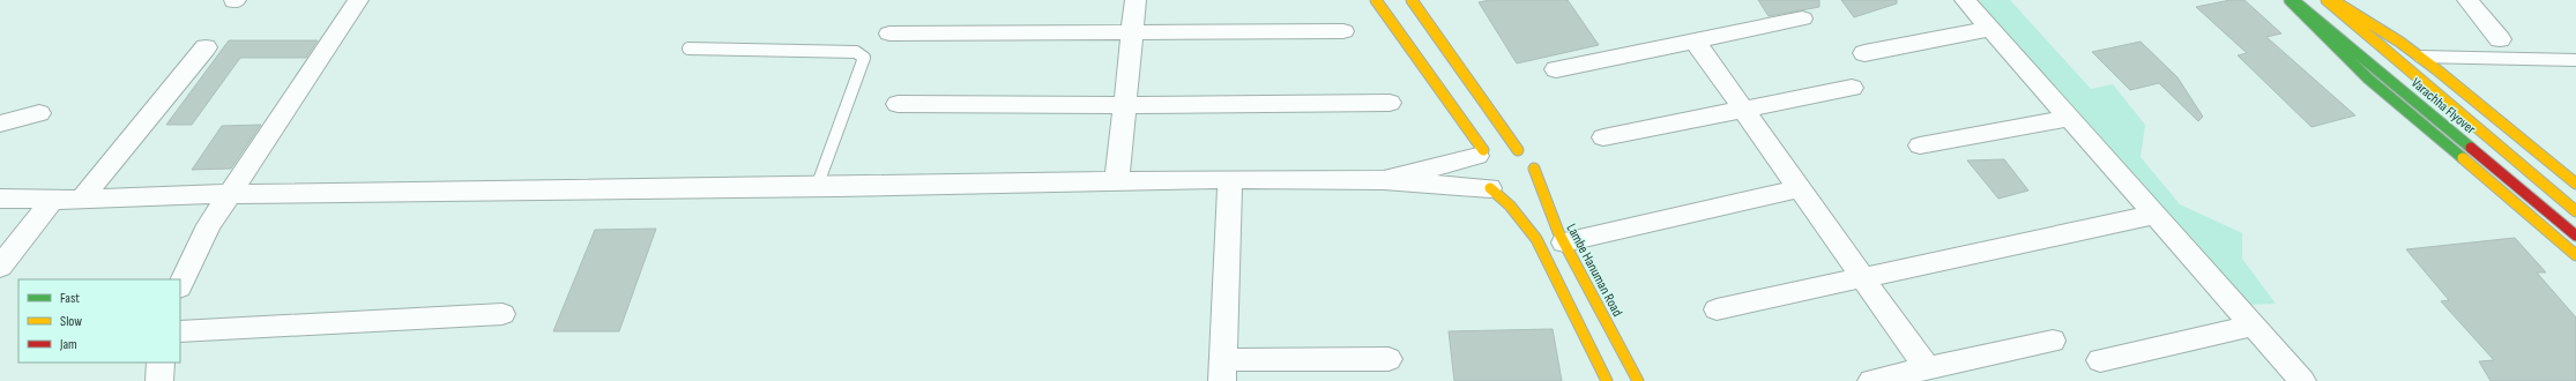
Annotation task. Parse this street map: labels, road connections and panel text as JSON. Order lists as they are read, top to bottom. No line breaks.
{"streets":{"main road":["Varachha Flyover","Lambe Hanuman Road"]},"legend":["Fast","Slow","Jam"]}
